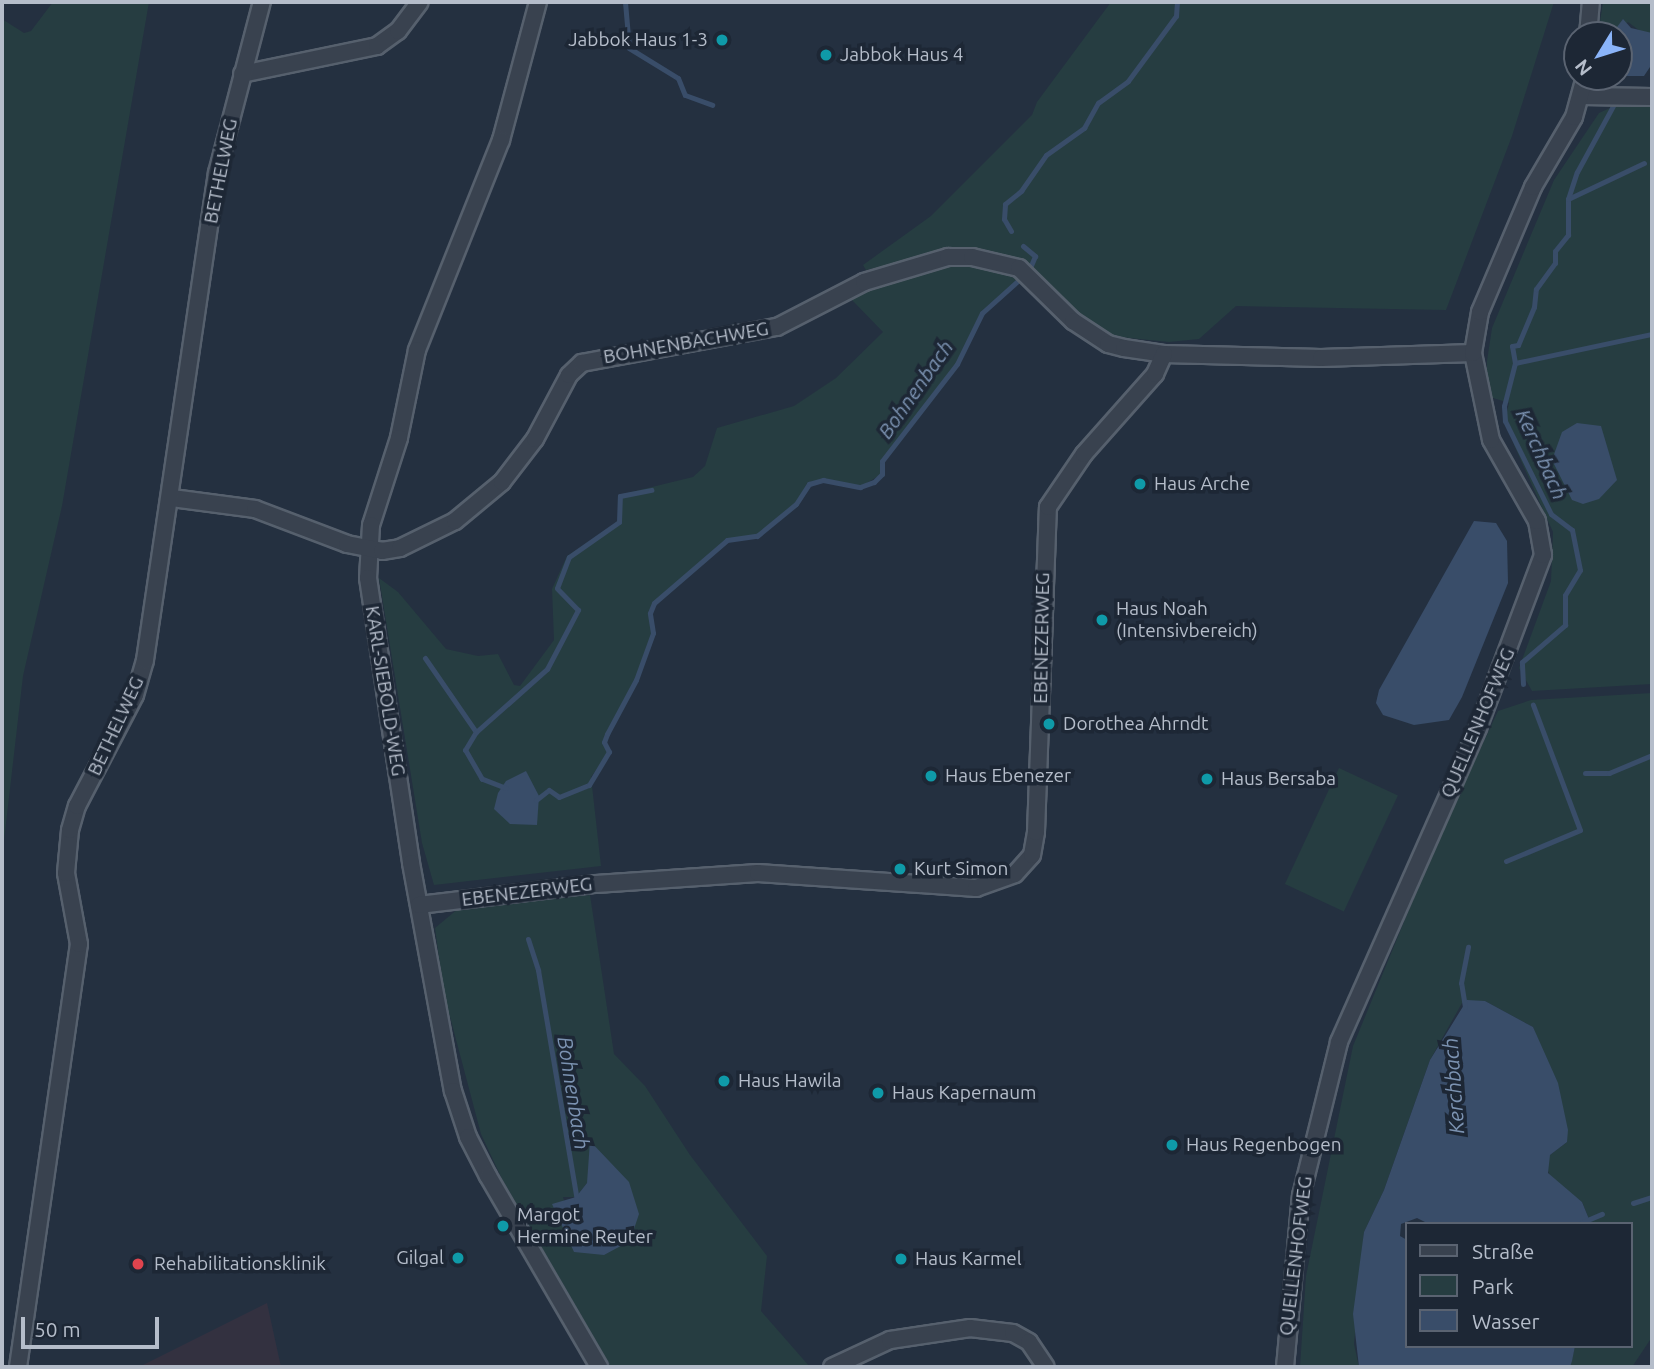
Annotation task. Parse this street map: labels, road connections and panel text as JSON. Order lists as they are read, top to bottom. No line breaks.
{"streets":{"street":["BETHELWEG","BOHNENBACHWEG","EBENEZERWEG","KARL-SIEBOLD-WEG","QUELLENHOFWEG"]},"crossings":[["BETHELWEG","BOHNENBACHWEG"],["BOHNENBACHWEG","EBENEZERWEG"],["BOHNENBACHWEG","KARL-SIEBOLD-WEG"],["EBENEZERWEG","KARL-SIEBOLD-WEG"]],"water":["Bohnenbach","Kerchbach"],"places":["Jabbok Haus 1-3","Jabbok Haus 4","Haus Arche","Haus Noah (Intensivbereich)","Dorothea Ahrndt","Haus Ebenezer","Haus Bersaba","Kurt Simon","Haus Hawila","Haus Kapernaum","Haus Regenbogen","Margot Hermine Reuter","Gilgal","Haus Karmel","Rehabilitationsklinik"],"legend":["Straße","Park","Wasser"],"scale_bar":"50 m","north":"bottom left"}
